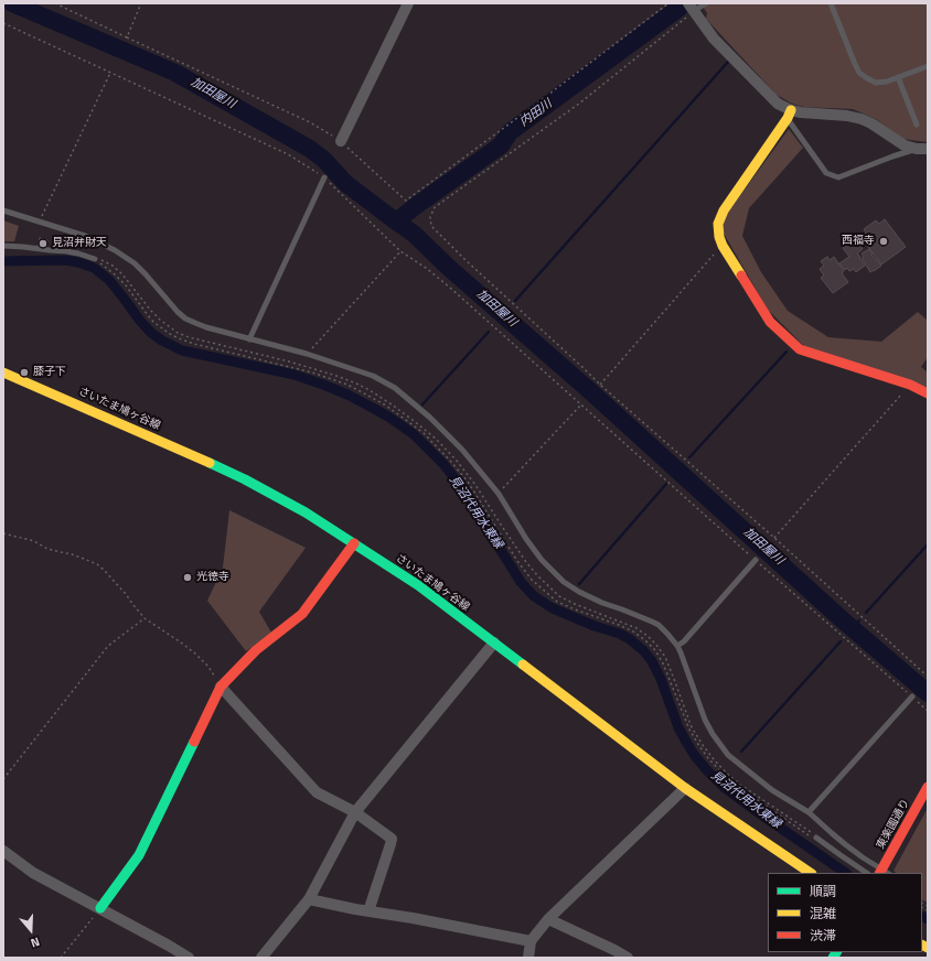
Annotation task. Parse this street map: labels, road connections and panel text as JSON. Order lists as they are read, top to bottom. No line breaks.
{"streets":{"street":["さいたま鳩ヶ谷線","東楽園通り"]},"water":["加田屋川","内田川","見沼代用水東縁"],"places":["西福寺","見沼弁財天","膝子下","光徳寺"],"legend":["順調","混雑","渋滞"],"north":"bottom"}
